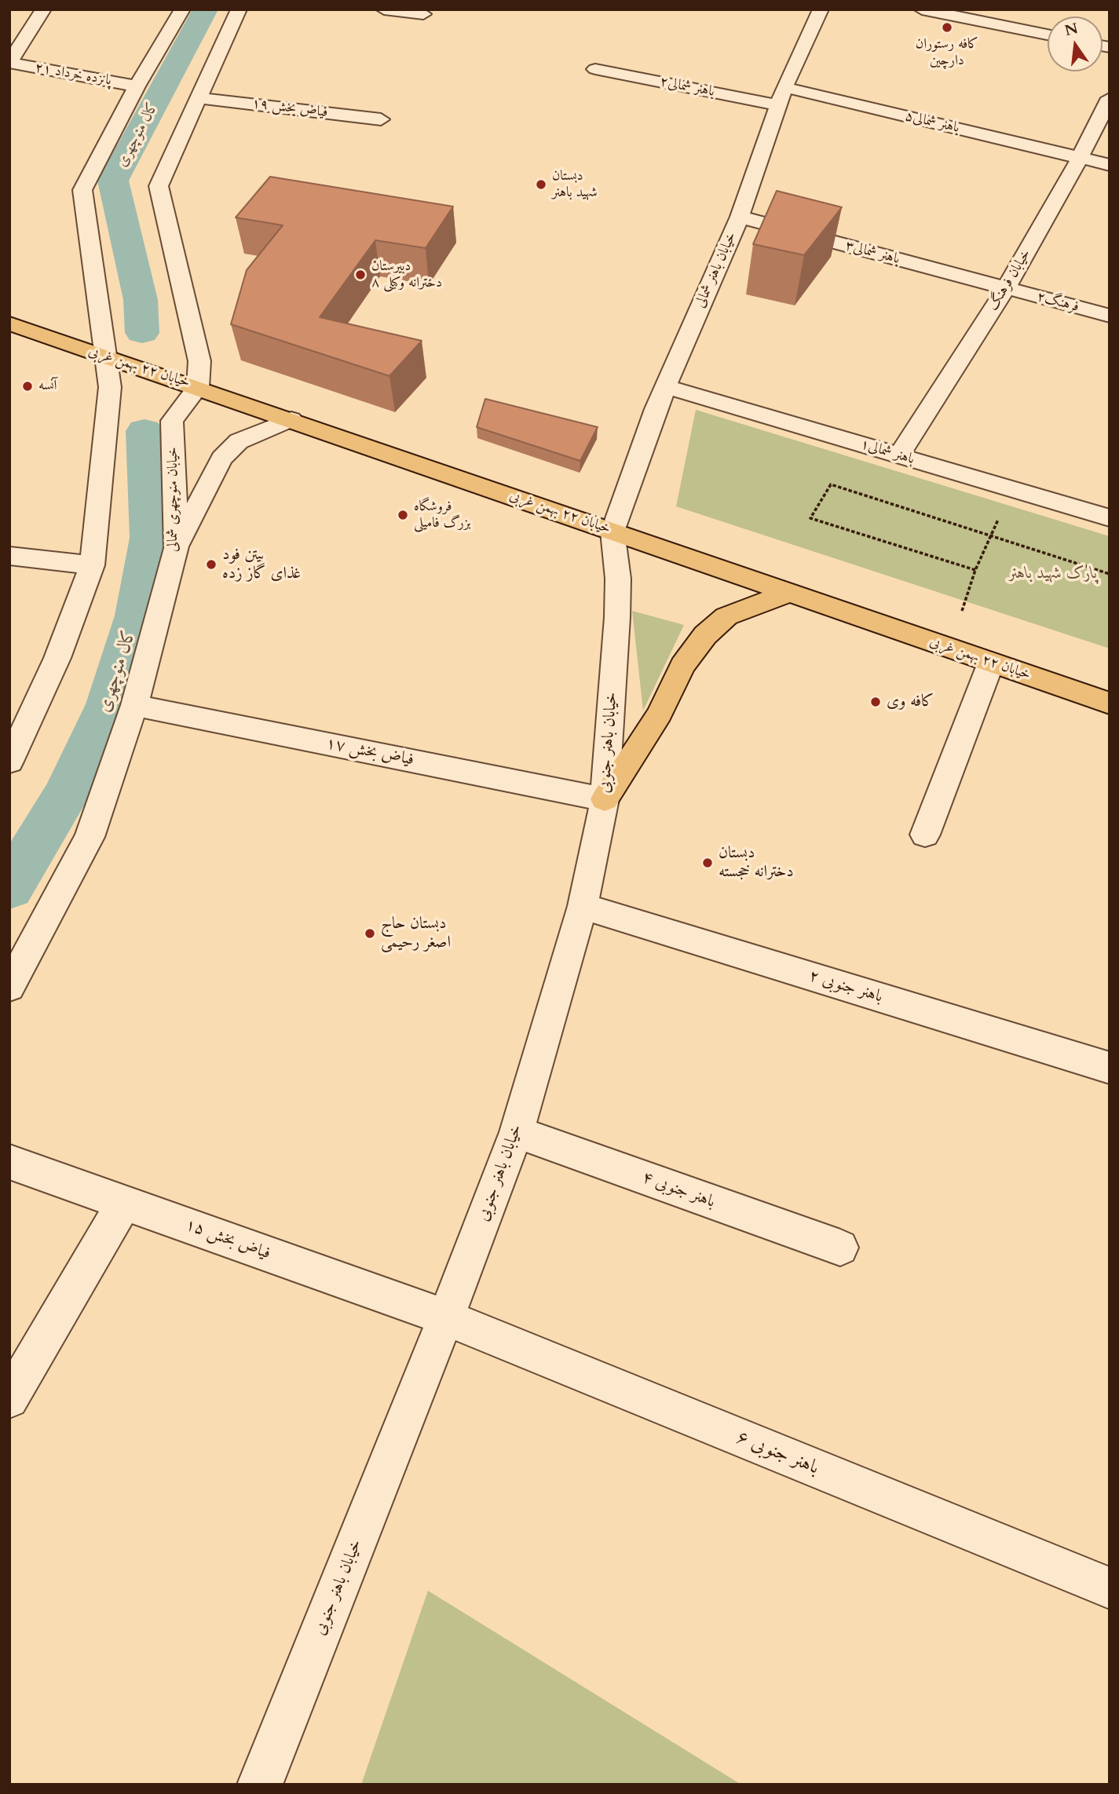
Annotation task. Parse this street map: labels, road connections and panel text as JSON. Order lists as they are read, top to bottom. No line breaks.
{"streets":{"main road":["خیابان ۲۲ بهمن غربی"],"street":["پانزده خرداد ۲۱","باهنر شمالی۲","فیاض بخش ۱۹","باهنر شمالی۵","باهنر شمالی۳","خیابان باهنر شمالی","خیابان فرهنگ","فرهنگ۲","باهنر شمالی۱","خیابان منوچهری شمالی","خیابان باهنر جنوبی","فیاض بخش ۱۷","باهنر جنوبی ۲","باهنر جنوبی ۴","فیاض بخش ۱۵","باهنر جنوبی ۶"]},"crossings":[["باهنر شمالی۲","باهنر شمالی۵"],["باهنر شمالی۲","خیابان باهنر شمالی"],["باهنر شمالی۵","خیابان باهنر شمالی"],["باهنر شمالی۵","خیابان فرهنگ"],["باهنر شمالی۳","خیابان باهنر شمالی"],["باهنر شمالی۳","خیابان فرهنگ"],["باهنر شمالی۳","فرهنگ۲"],["خیابان باهنر شمالی","خیابان ۲۲ بهمن غربی"],["خیابان باهنر شمالی","باهنر شمالی۱"],["خیابان باهنر شمالی","خیابان باهنر جنوبی"],["خیابان فرهنگ","فرهنگ۲"],["خیابان فرهنگ","باهنر شمالی۱"],["خیابان ۲۲ بهمن غربی","خیابان منوچهری شمالی"],["خیابان ۲۲ بهمن غربی","خیابان باهنر جنوبی"],["خیابان منوچهری شمالی","فیاض بخش ۱۷"],["خیابان باهنر جنوبی","فیاض بخش ۱۷"],["خیابان باهنر جنوبی","باهنر جنوبی ۲"],["خیابان باهنر جنوبی","باهنر جنوبی ۴"],["خیابان باهنر جنوبی","فیاض بخش ۱۵"],["خیابان باهنر جنوبی","باهنر جنوبی ۶"],["فیاض بخش ۱۵","باهنر جنوبی ۶"]],"water":["کال منوچهری"],"parks":["پارک شهید باهنر"],"places":["کافه رستوران دارچین","دبستان شهید باهنر","دبیرستان دخترانه وکیلی ۸","آنسه","فروشگاه بزرگ فامیلی","بیتن فود غذای گاز زده","کافه وی","دبستان دخترانه خجسته","دبستان حاج اصغر رحیمی"],"north":"top"}
